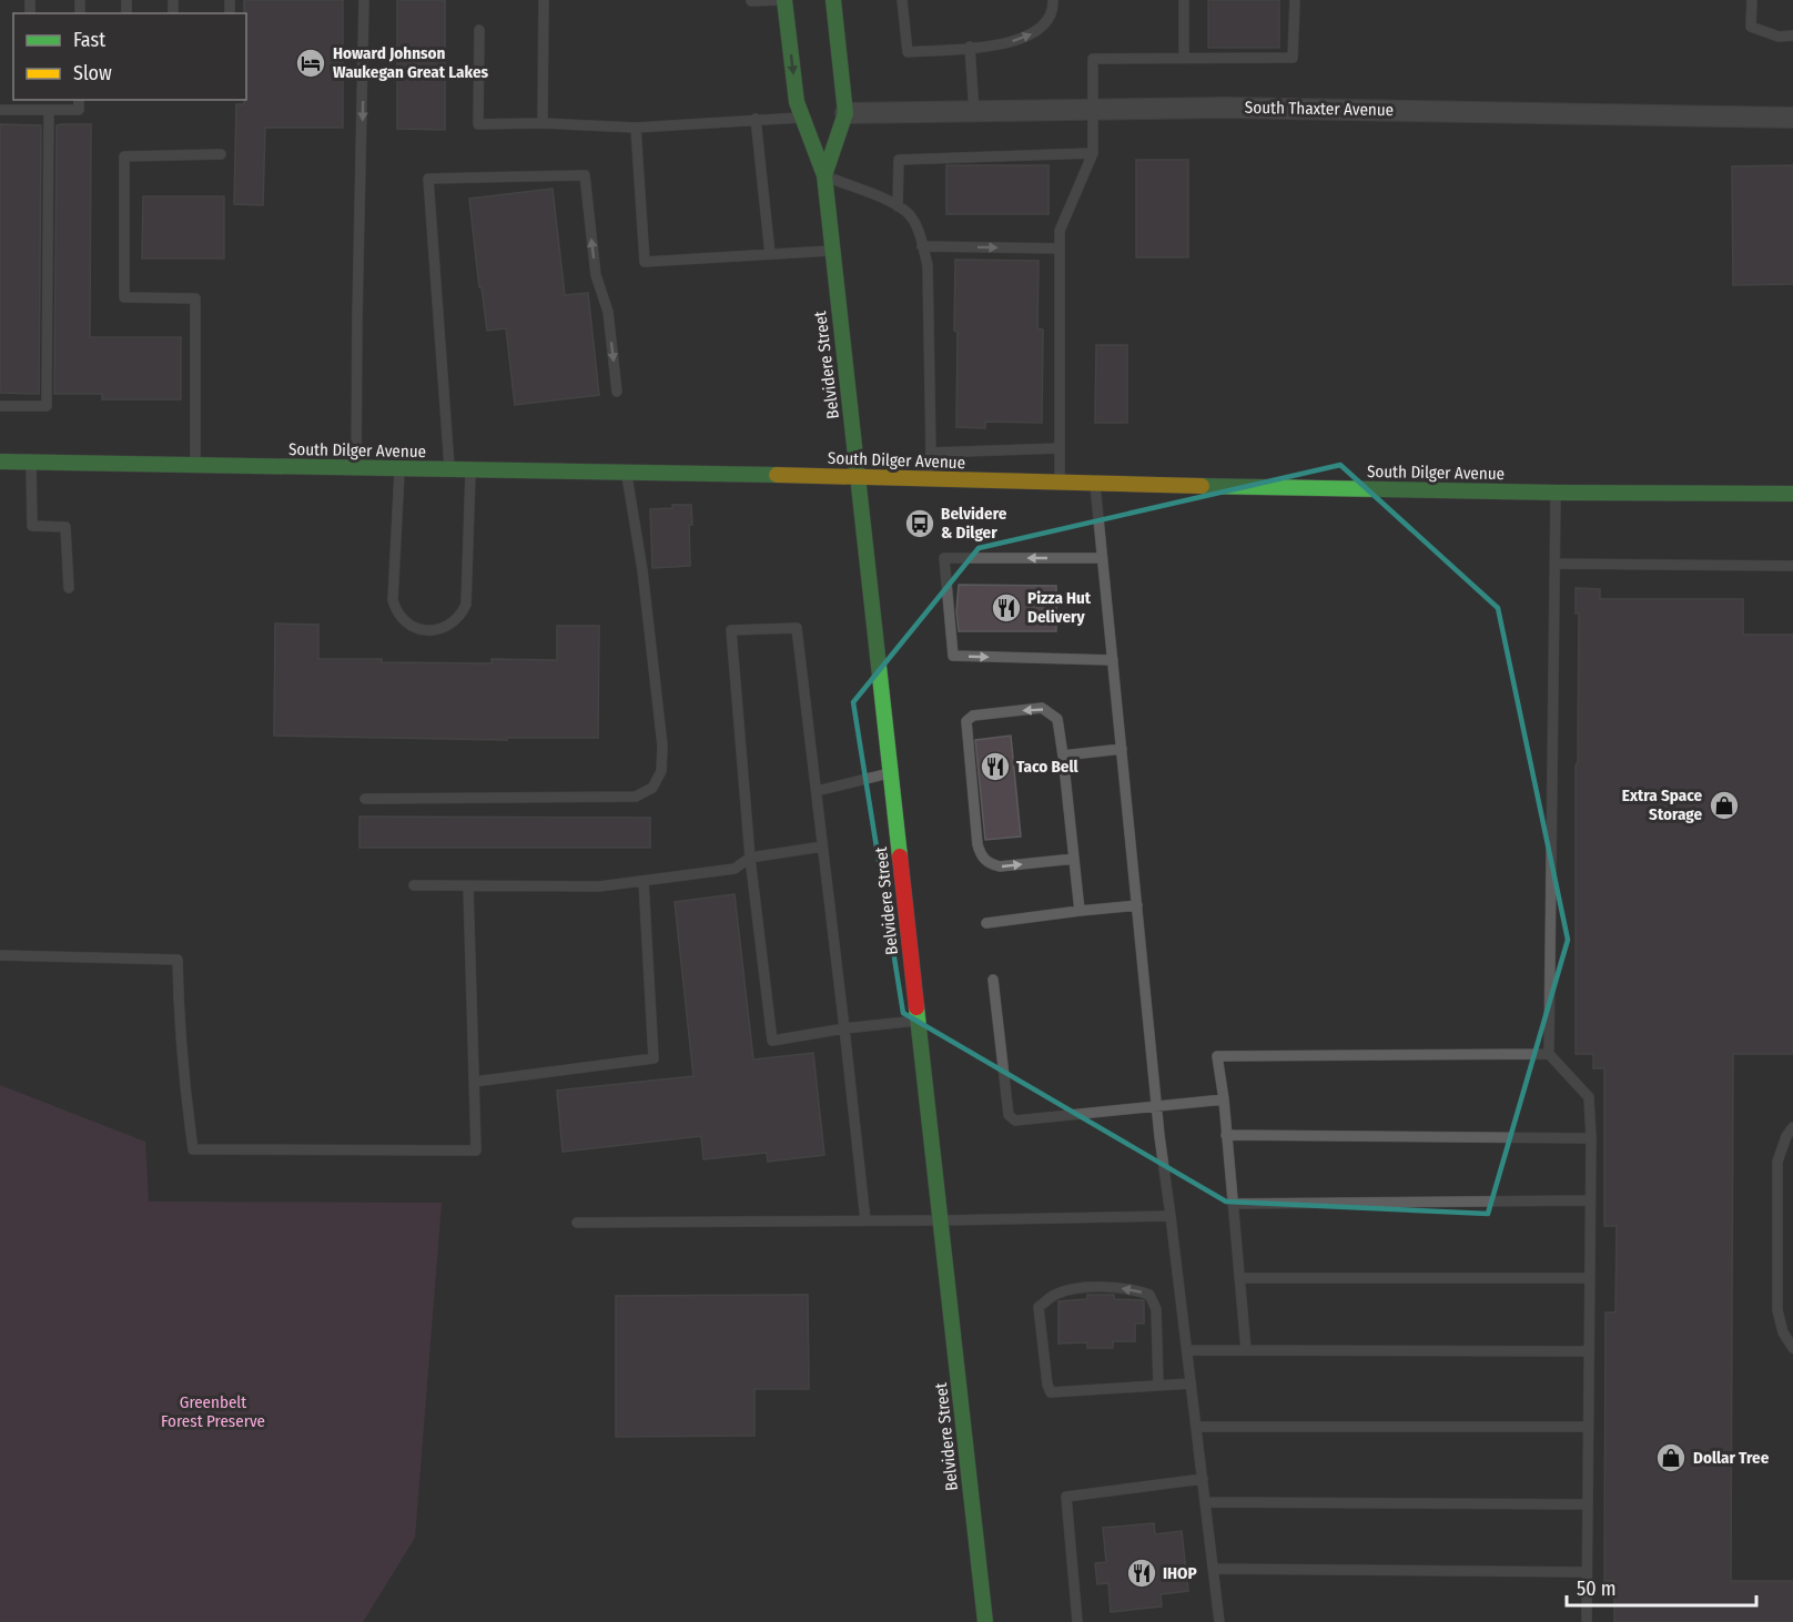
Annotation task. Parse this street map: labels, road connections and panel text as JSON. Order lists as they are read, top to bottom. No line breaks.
{"streets":{"main road":["Belvidere Street","South Dilger Avenue"],"street":["South Thaxter Avenue"]},"crossings":[["South Thaxter Avenue","Belvidere Street"],["Belvidere Street","South Dilger Avenue"]],"parks":["Greenbelt Forest Preserve"],"places":{"hotel":["Howard Johnson Waukegan Great Lakes"],"bus stop":["Belvidere & Dilger"],"restaurant":["Pizza Hut Delivery","Taco Bell","IHOP"],"shop":["Extra Space Storage","Dollar Tree"]},"legend":["Fast","Slow"],"scale_bar":"50 m"}
